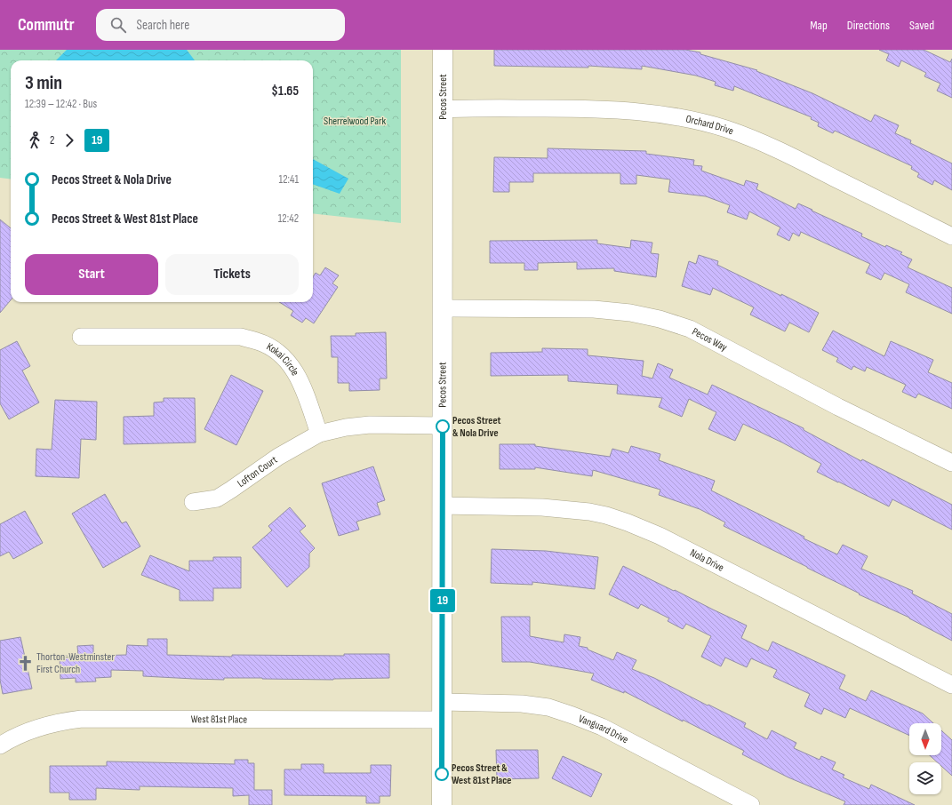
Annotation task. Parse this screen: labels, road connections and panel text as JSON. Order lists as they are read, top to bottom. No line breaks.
{"streets":{"main road":["Pecos Street"],"street":["Orchard Drive","Pecos Way","Kokai Circle","Lofton Court","Nola Drive","West 81st Place","Vanguard Drive"]},"crossings":[["Pecos Street","Orchard Drive"],["Pecos Street","Pecos Way"],["Pecos Street","Nola Drive"],["Pecos Street","West 81st Place"],["Pecos Street","Vanguard Drive"],["Kokai Circle","Lofton Court"],["West 81st Place","Vanguard Drive"]],"parks":["Sherrelwood Park"],"places":{"other":["Pecos Street & Nola Drive","Pecos Street & West 81st Place"],"church":["Thorton-Westminster First Church"]},"lines":["bus line 19"],"north":"bottom","page":{"header":"Commutr","search":"Search here","nav":["Map","Directions","Saved"],"on_map":"19","heading":["3 min","12:39 – 12:42 · Bus","$1.65"],"legs":["2","19"],"list":[{"name":"Pecos Street & Nola Drive","value":"12:41"},{"name":"Pecos Street & West 81st Place","value":"12:42"}],"buttons":["Start","Tickets"]}}
